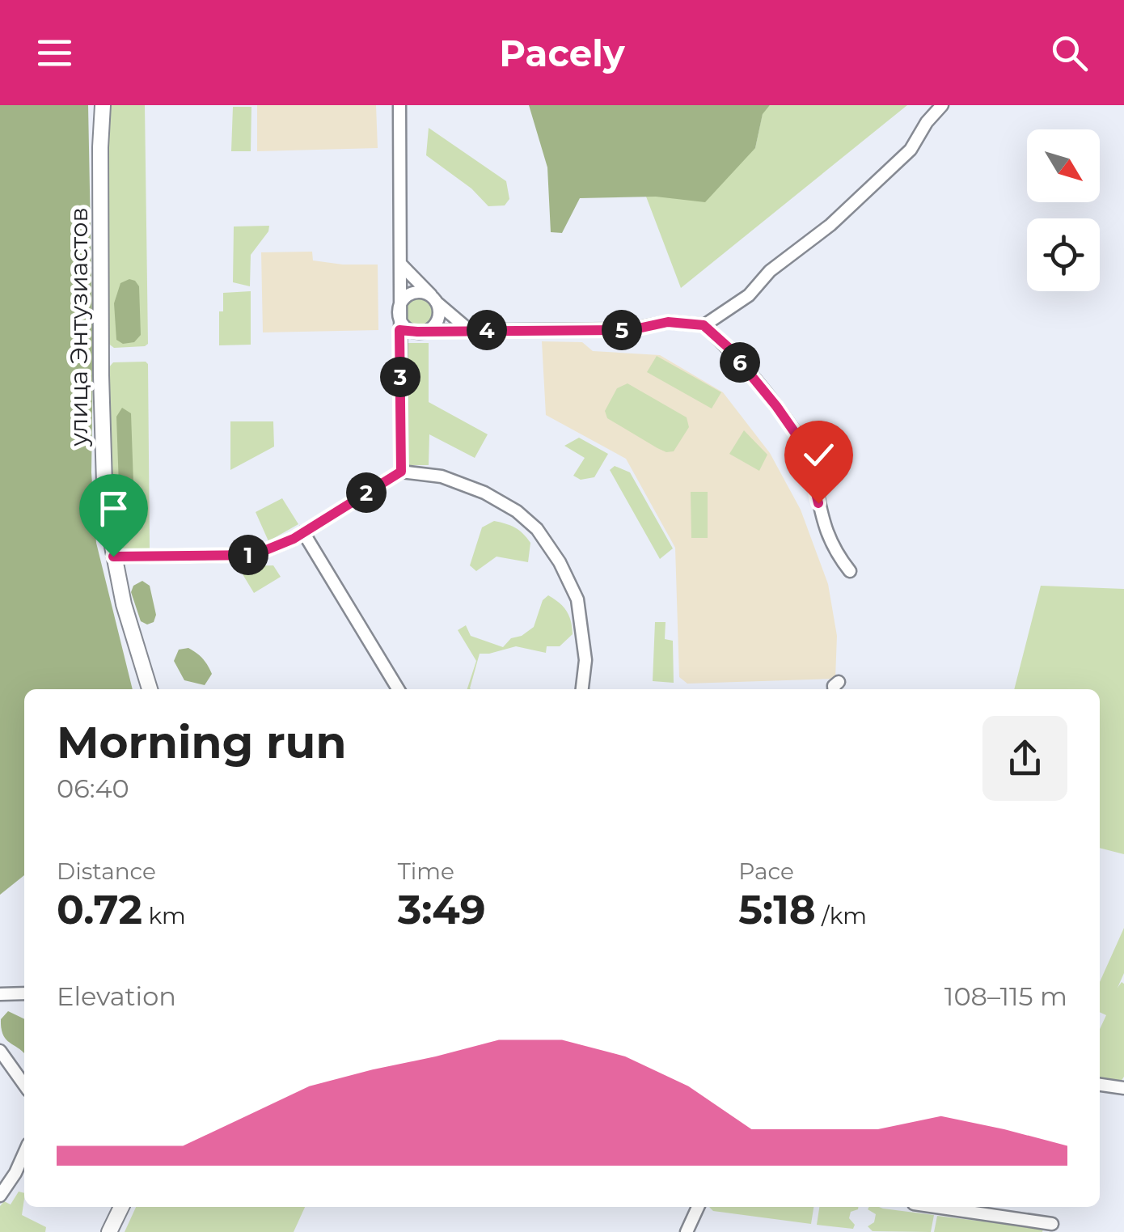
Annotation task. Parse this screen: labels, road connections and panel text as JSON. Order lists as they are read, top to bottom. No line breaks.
{"streets":{"main road":["улица Энтузиастов"]},"north":"bottom right","page":{"header":"Pacely","pins":["4","5","6","3","2","1"],"heading":["Morning run","06:40"],"stats":[["Distance","0.72 km"],["Time","3:49"],["Pace","5:18 /km"]],"chart":["Elevation","108–115 m"]}}
